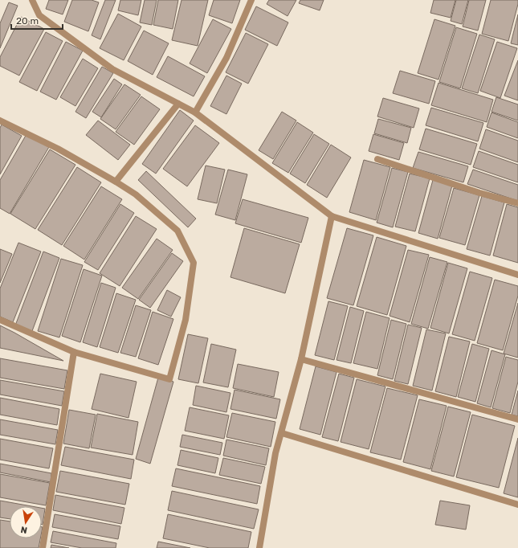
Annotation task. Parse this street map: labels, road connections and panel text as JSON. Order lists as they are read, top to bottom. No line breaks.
{"scale_bar":"20 m","north":"bottom"}
